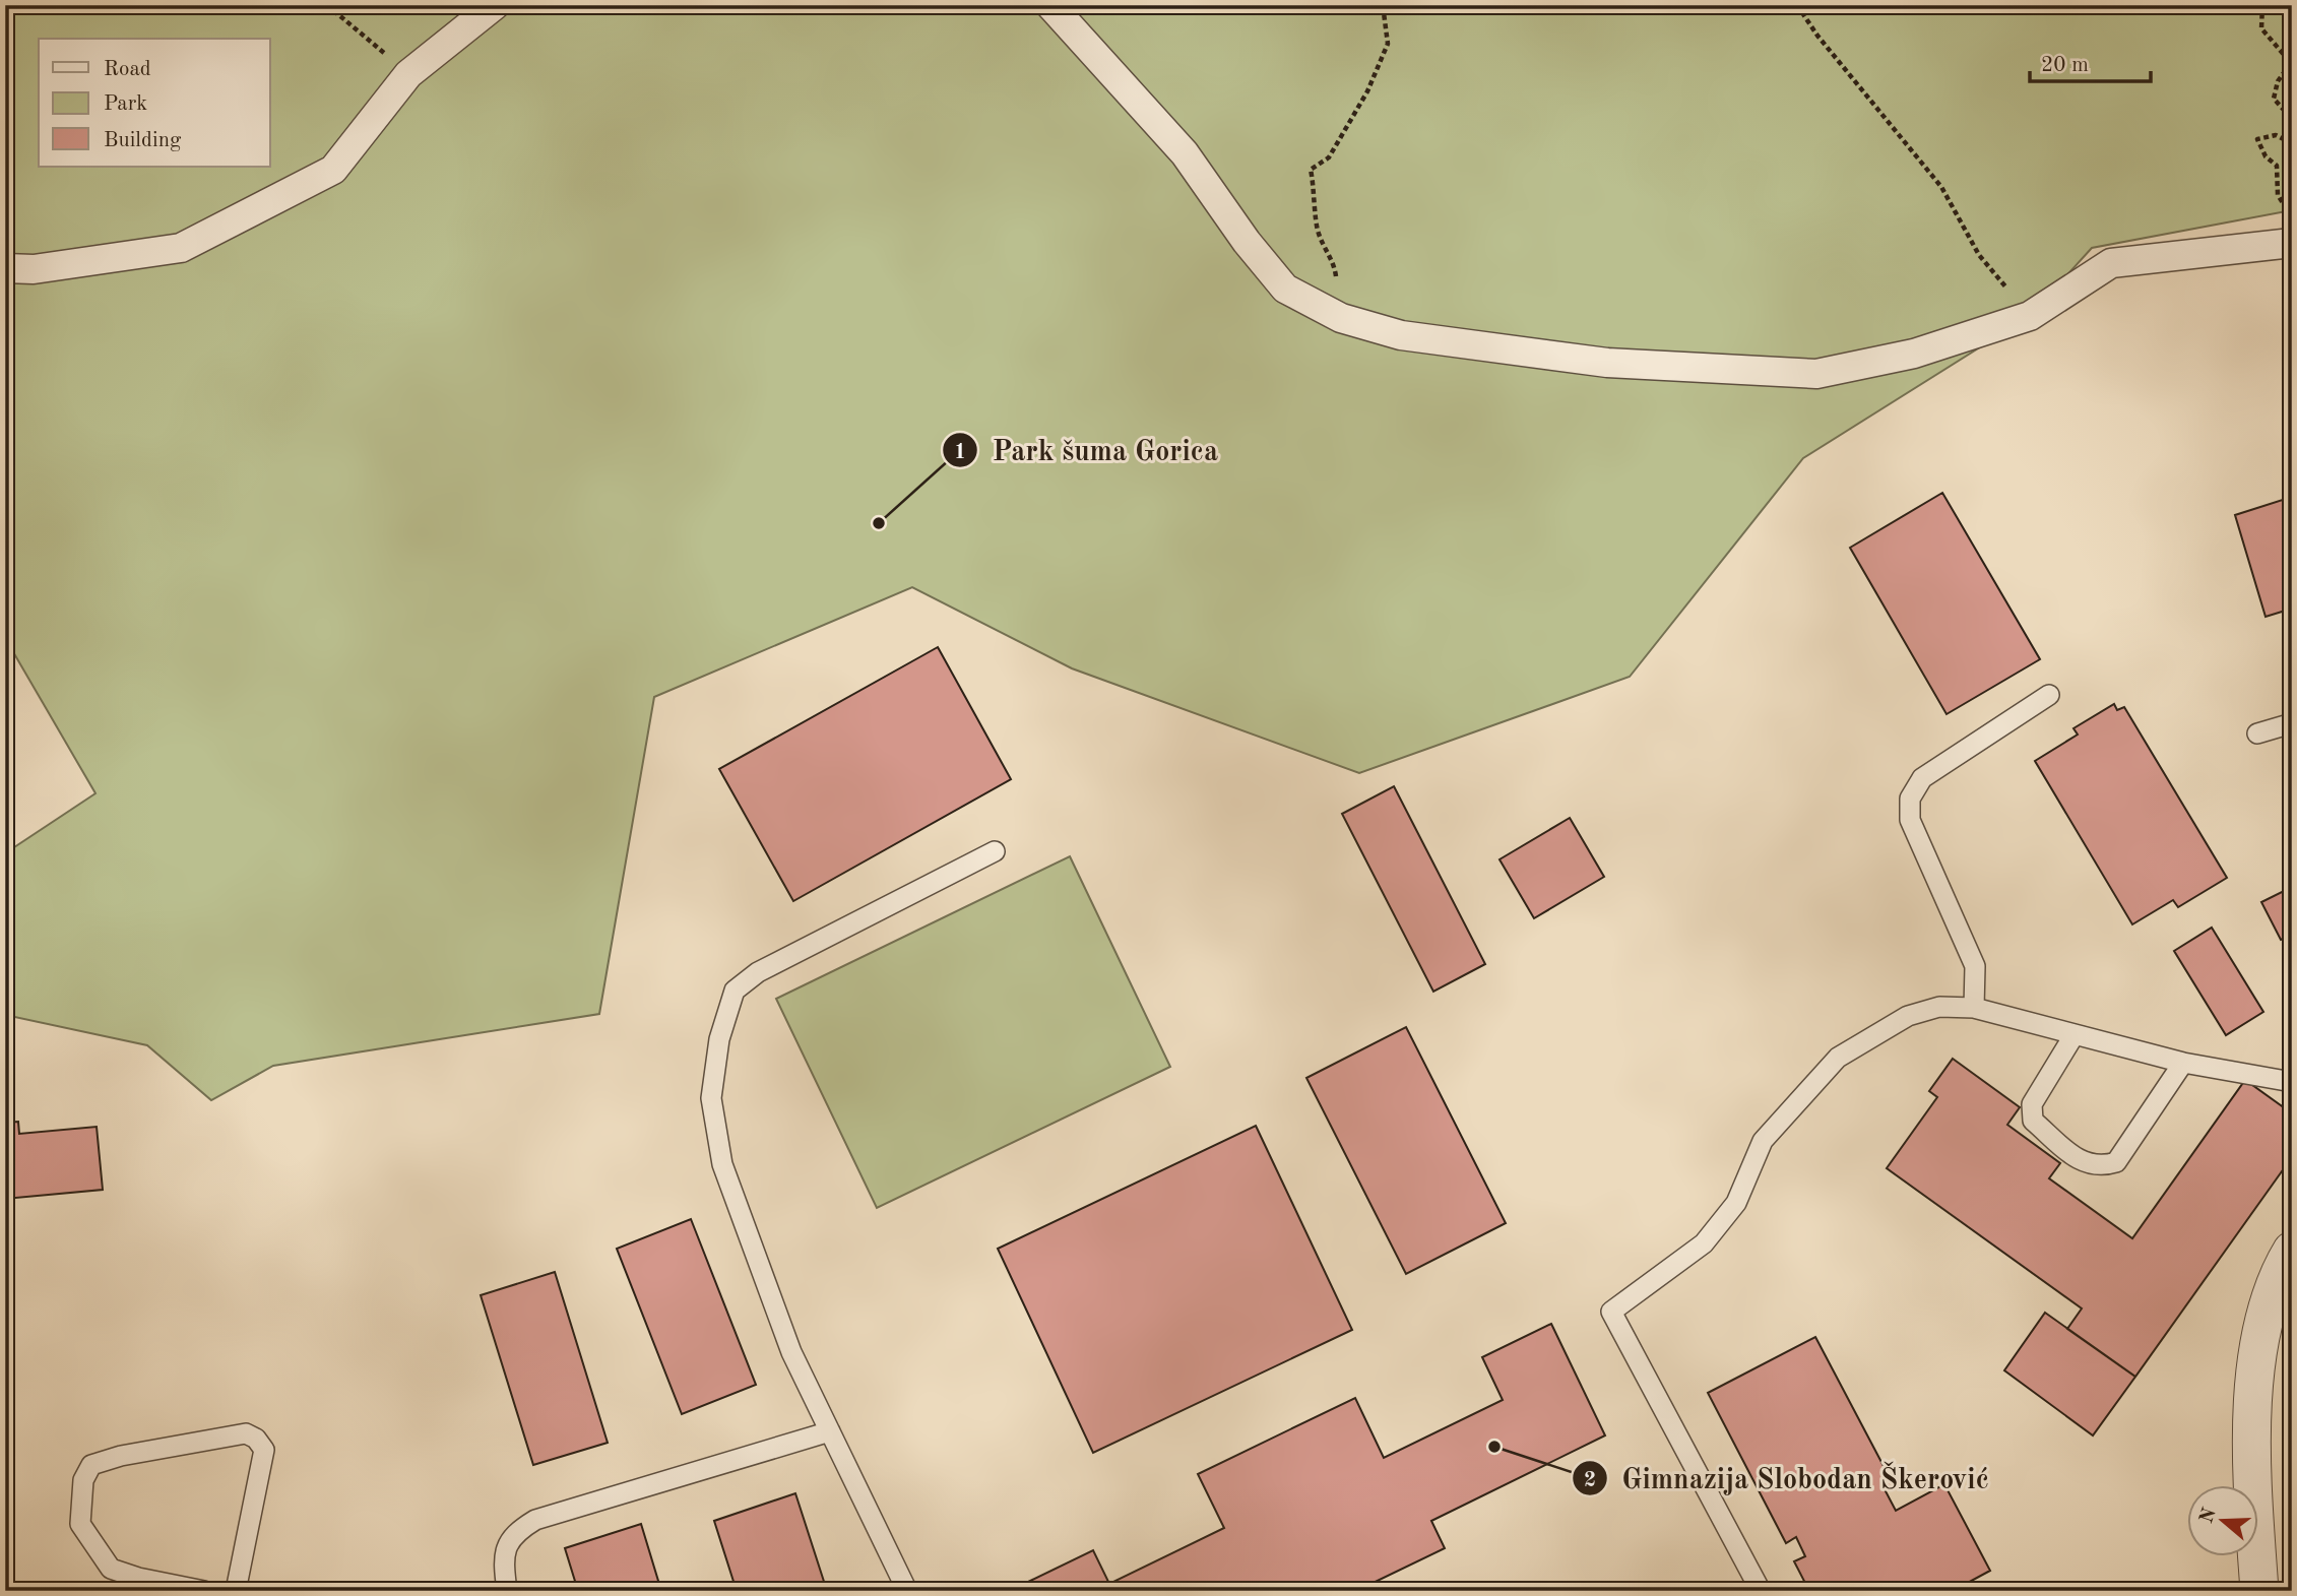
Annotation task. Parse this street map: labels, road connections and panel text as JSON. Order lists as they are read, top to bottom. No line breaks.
{"places":["Park šuma Gorica","Gimnazija Slobodan Škerović"],"legend":["Road","Park","Building"],"scale_bar":"20 m","north":"left"}
